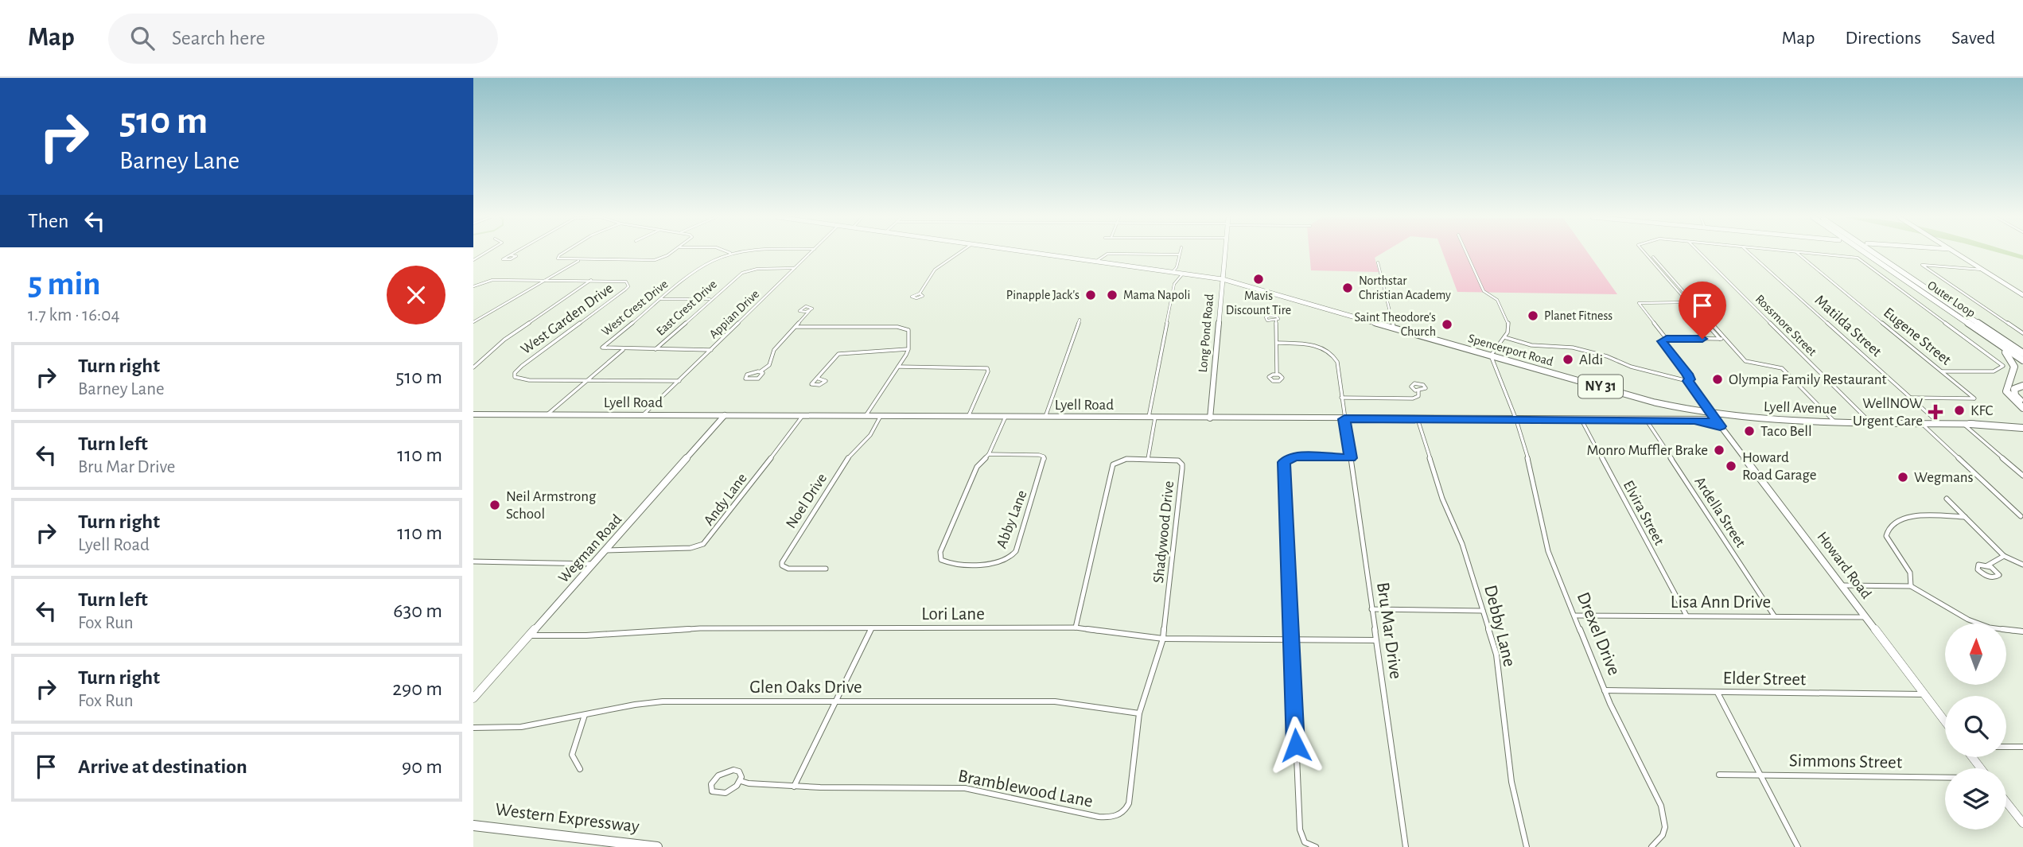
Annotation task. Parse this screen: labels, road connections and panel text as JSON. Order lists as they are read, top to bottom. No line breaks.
{"streets":{"highway":["Outer Loop","Western Expressway"],"main road":["Spencerport Road","NY 31","Lyell Avenue"],"street":["West Crest Drive","East Crest Drive","Appian Drive","West Garden Drive","Rossmore Street","Matilda Street","Long Pond Road","Eugene Street","Lyell Road","Andy Lane","Noel Drive","Ardella Street","Elvira Street","Abby Lane","Shadywood Drive","Wegman Road","Howard Road","Lisa Ann Drive","Lori Lane","Debby Lane","Bru Mar Drive","Drexel Drive","Elder Street","Glen Oaks Drive","Simmons Street","Bramblewood Lane"]},"crossings":[["West Crest Drive","East Crest Drive"],["West Crest Drive","Appian Drive"],["East Crest Drive","Appian Drive"],["Appian Drive","Lyell Road"],["Rossmore Street","Lyell Avenue"],["Matilda Street","Eugene Street"],["Matilda Street","Lyell Avenue"],["Long Pond Road","Spencerport Road"],["Long Pond Road","Lyell Road"],["Spencerport Road","Lyell Road"],["Spencerport Road","Lyell Avenue"],["Spencerport Road","Howard Road"],["Spencerport Road","Drexel Drive"],["Lyell Road","Lyell Avenue"],["Lyell Road","Andy Lane"],["Lyell Road","Noel Drive"],["Lyell Road","Ardella Street"],["Lyell Road","Elvira Street"],["Lyell Road","Abby Lane"],["Lyell Road","Wegman Road"],["Lyell Road","Howard Road"],["Lyell Road","Debby Lane"],["Lyell Road","Bru Mar Drive"],["Lyell Road","Drexel Drive"],["Lyell Avenue","Howard Road"],["Andy Lane","Wegman Road"],["Ardella Street","Lisa Ann Drive"],["Elvira Street","Lisa Ann Drive"],["Shadywood Drive","Lori Lane"],["Shadywood Drive","Bramblewood Lane"],["Wegman Road","Lori Lane"],["Howard Road","Lisa Ann Drive"],["Howard Road","Elder Street"],["Lisa Ann Drive","Drexel Drive"],["Lori Lane","Bru Mar Drive"],["Lori Lane","Bramblewood Lane"],["Drexel Drive","Elder Street"],["Glen Oaks Drive","Bramblewood Lane"]],"places":{"other":["Mavis Discount Tire","Northstar Christian Academy","Pinapple Jack's","Mama Napoli","Planet Fitness","Saint Theodore's Church","Aldi","Olympia Family Restaurant","KFC","Taco Bell","Monro Muffler Brake","Howard Road Garage","Wegmans","Neil Armstrong School"],"health":["WellNOW Urgent Care"]},"north":"top","page":{"header":"Map","search":"Search here","nav":["Map","Directions","Saved"],"turn":["510 m","Barney Lane"],"then":"Then","heading":["5 min","1.7 km · 16:04"],"list":[{"name":"Turn right","note":"Barney Lane","value":"510 m"},{"name":"Turn left","note":"Bru Mar Drive","value":"110 m"},{"name":"Turn right","note":"Lyell Road","value":"110 m"},{"name":"Turn left","note":"Fox Run","value":"630 m"},{"name":"Turn right","note":"Fox Run","value":"290 m"},{"name":"Arrive at destination","value":"90 m"}]}}
